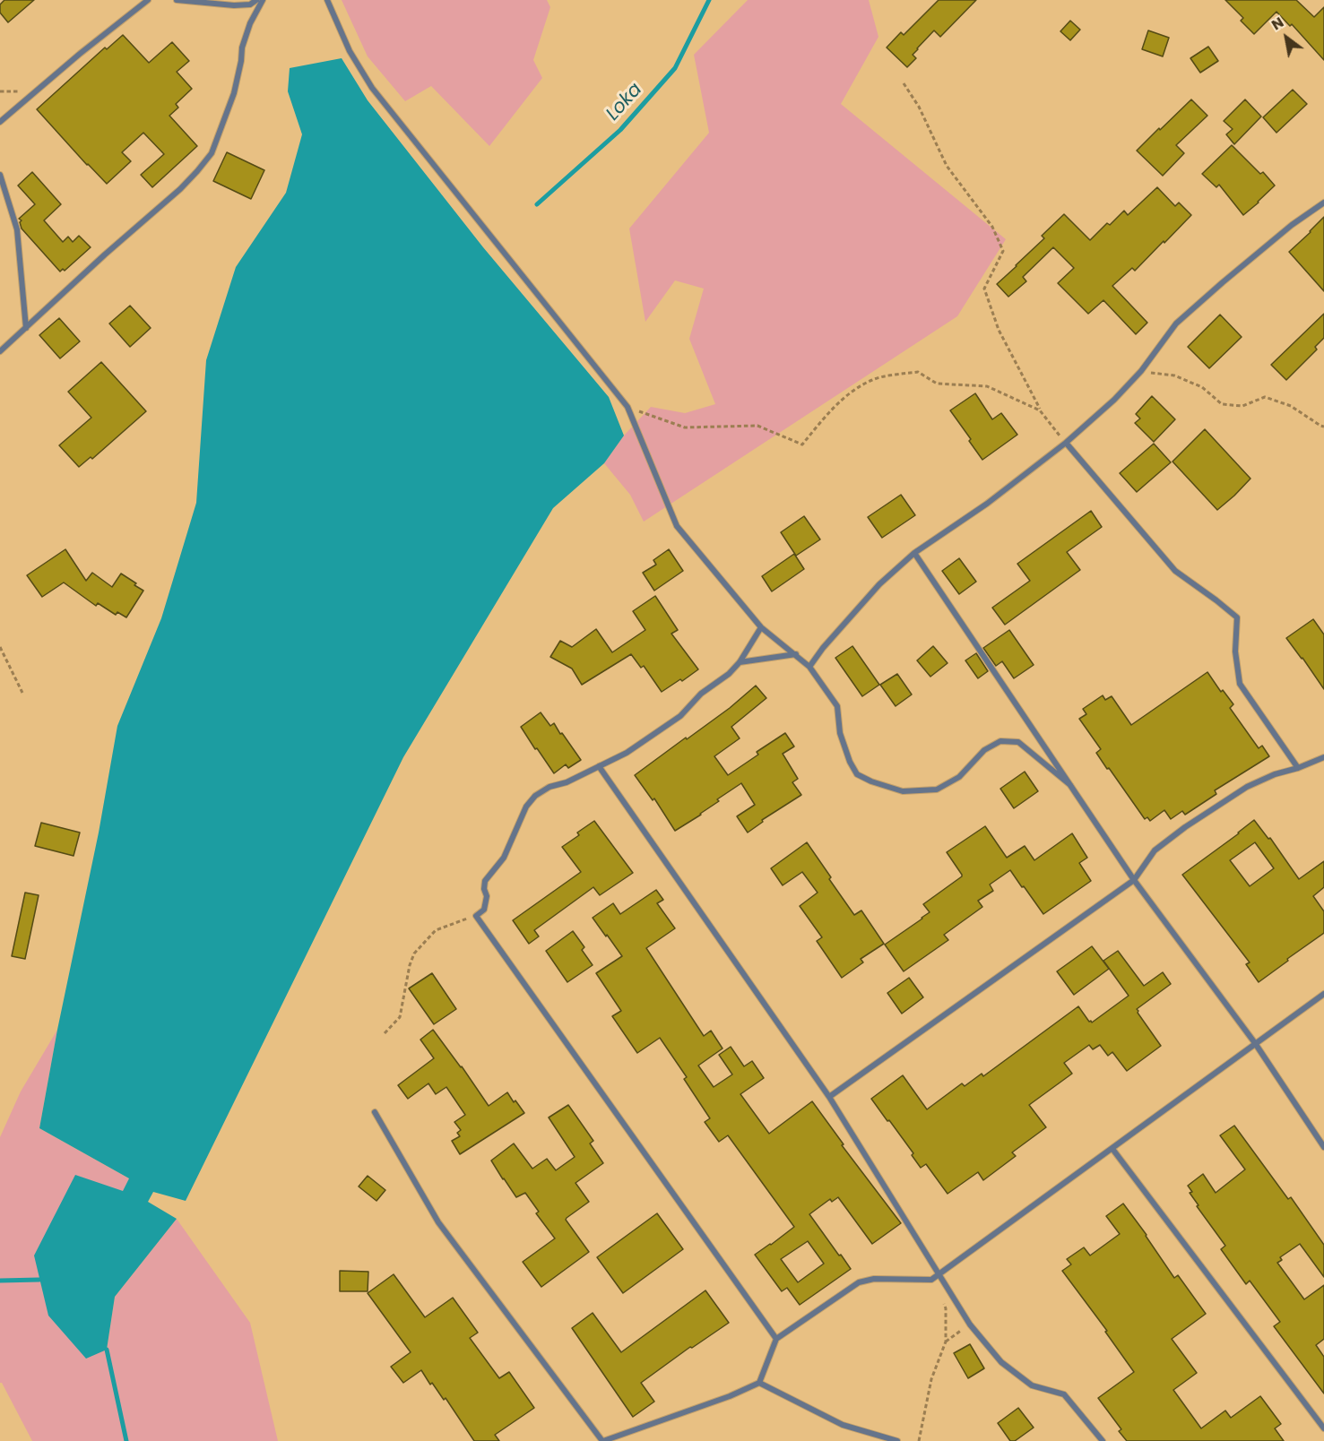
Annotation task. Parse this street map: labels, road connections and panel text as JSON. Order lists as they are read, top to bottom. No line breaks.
{"water":["Loka"],"north":"top left"}
